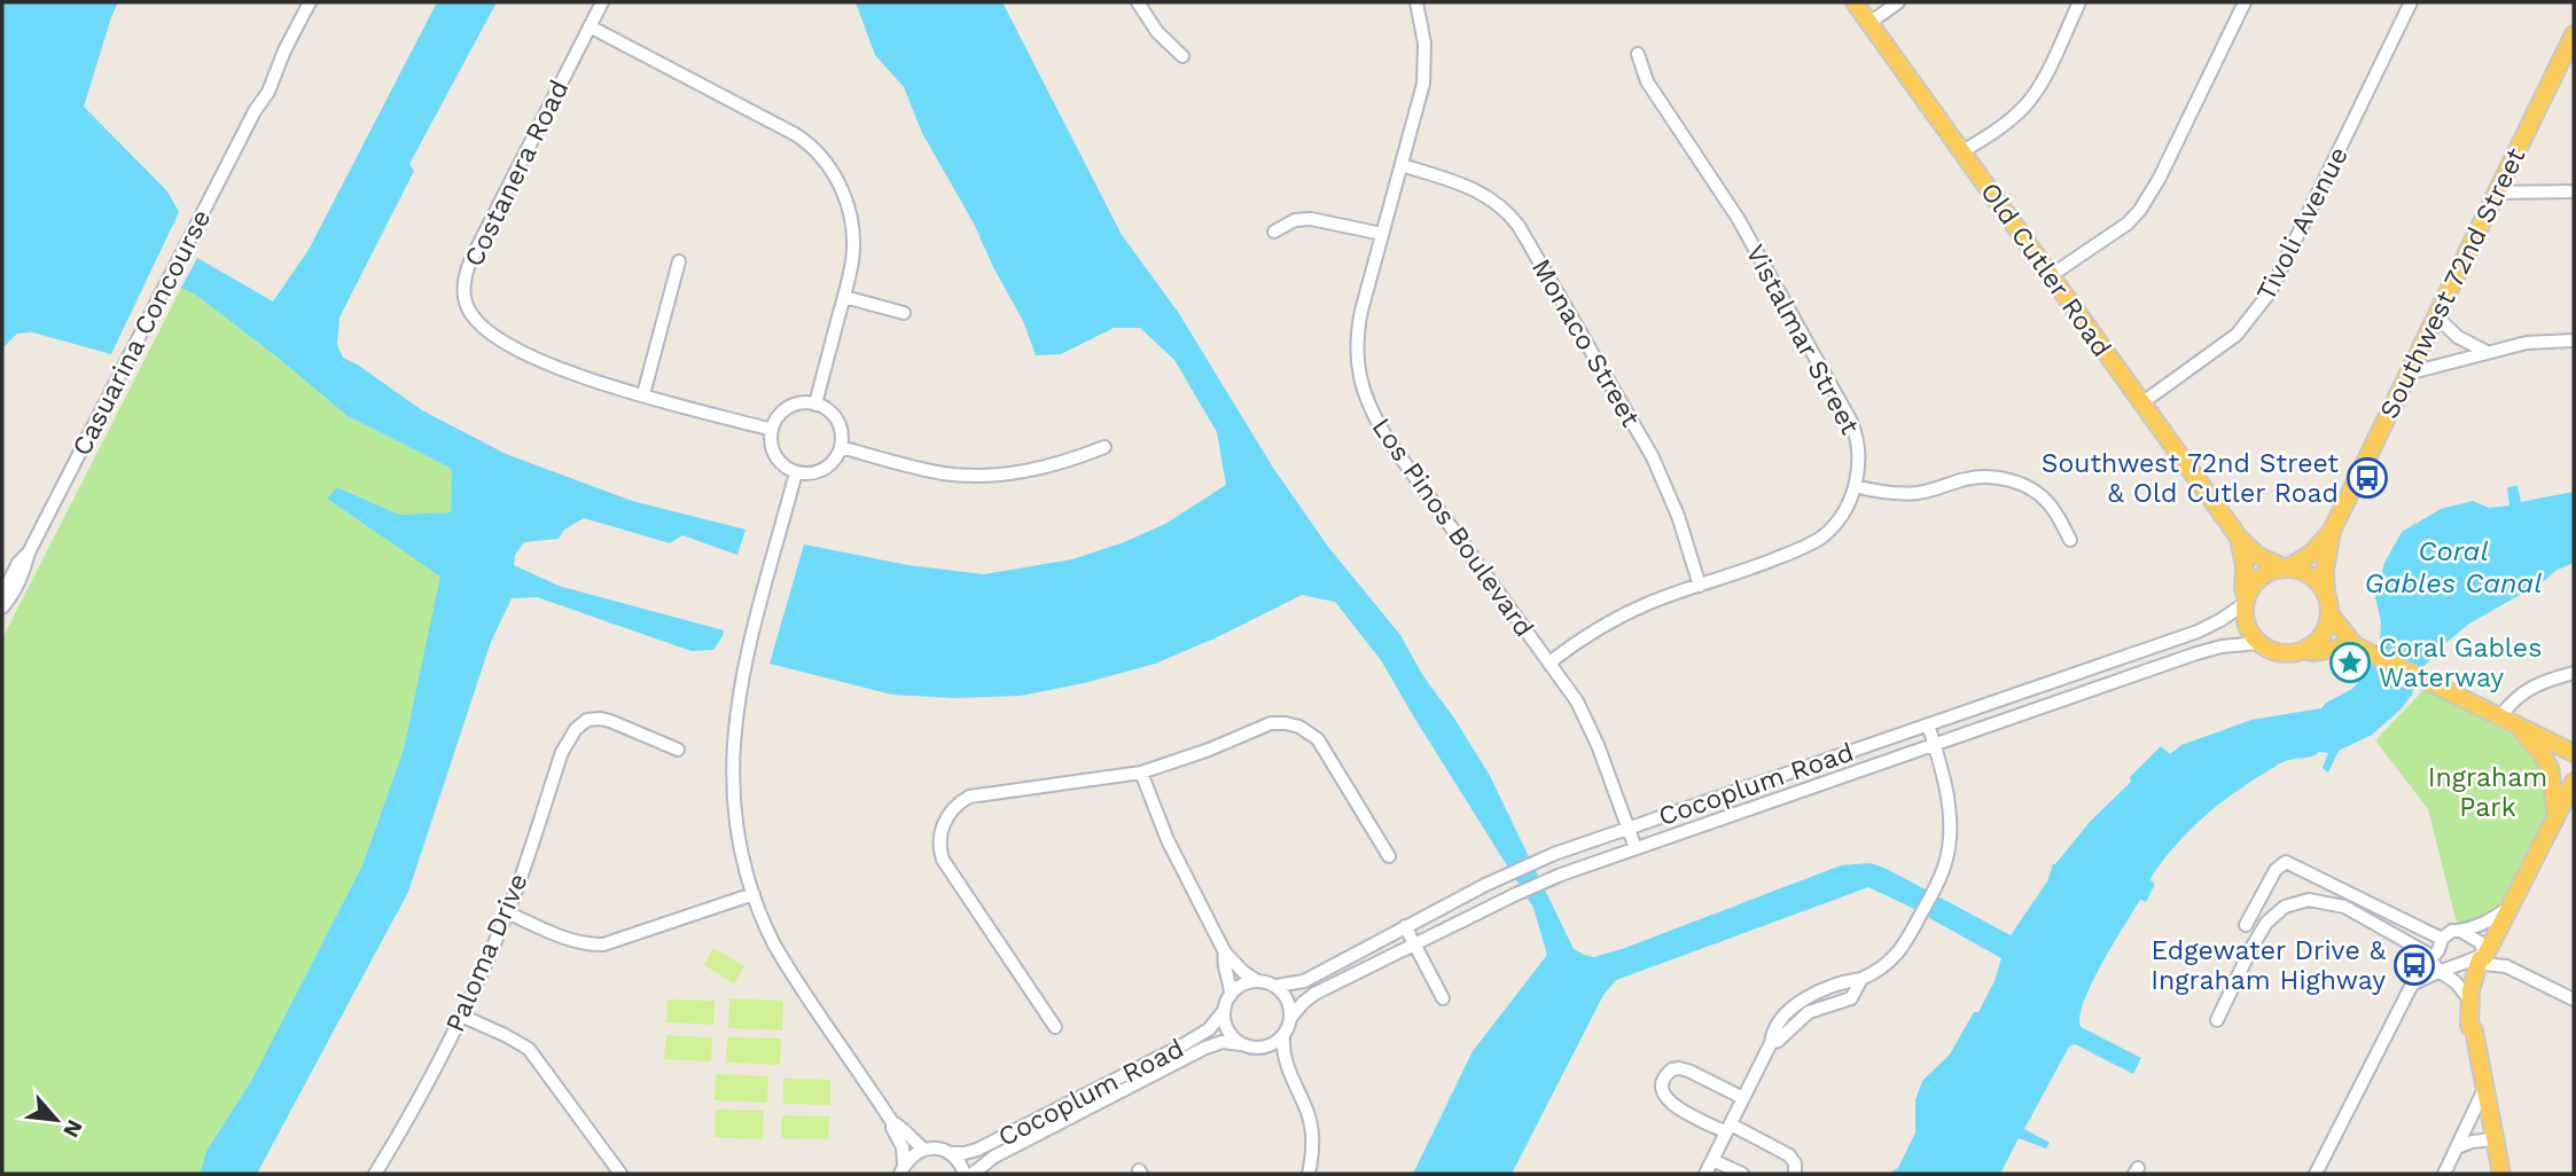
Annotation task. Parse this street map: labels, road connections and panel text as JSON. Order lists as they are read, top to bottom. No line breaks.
{"streets":{"main road":["Old Cutler Road","Southwest 72nd Street"],"street":["Costanera Road","Tivoli Avenue","Casuarina Concourse","Vistalmar Street","Monaco Street","Los Pinos Boulevard","Cocoplum Road","Paloma Drive"]},"crossings":[["Tivoli Avenue","Old Cutler Road"],["Old Cutler Road","Southwest 72nd Street"],["Old Cutler Road","Cocoplum Road"],["Southwest 72nd Street","Cocoplum Road"],["Vistalmar Street","Monaco Street"],["Vistalmar Street","Los Pinos Boulevard"],["Monaco Street","Los Pinos Boulevard"],["Los Pinos Boulevard","Cocoplum Road"]],"water":["Coral Gables Canal"],"parks":["Ingraham Park"],"places":{"bus stop":["Southwest 72nd Street & Old Cutler Road","Edgewater Drive & Ingraham Highway"],"place":["Coral Gables Waterway"]},"north":"bottom right"}
